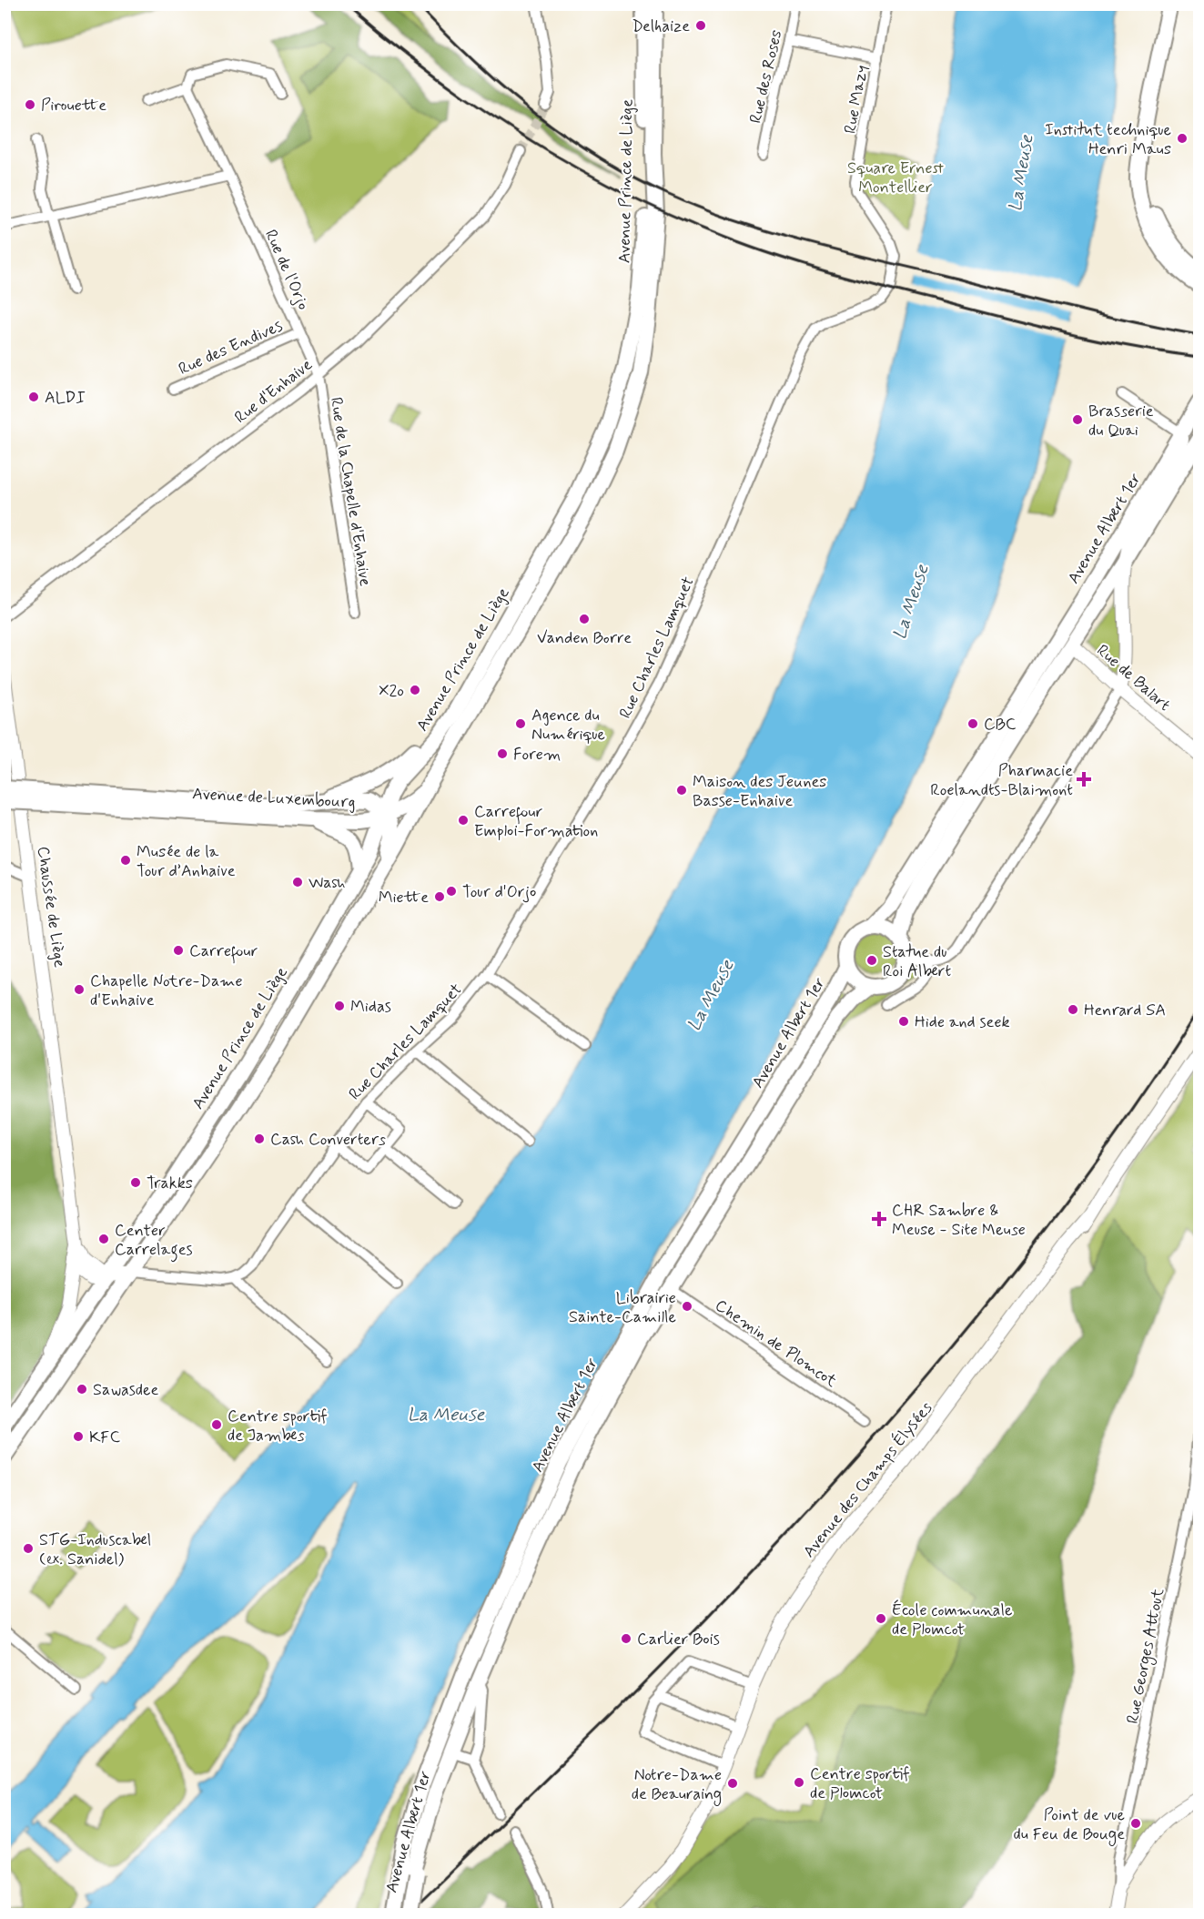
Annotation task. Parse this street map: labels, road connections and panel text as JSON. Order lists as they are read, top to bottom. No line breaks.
{"streets":{"main road":["Avenue Prince de Liège","Avenue Albert 1er","Avenue de Luxembourg","Chaussée de Liège"],"street":["Rue des Roses","Rue Mazy","Rue de l'Orjo","Rue des Endives","Rue d'Enhaive","Rue de la Chapelle d'Enhaive","Rue Charles Lamquet","Rue de Balart","Chemin de Plomcot","Avenue des Champs Élysées","Rue Georges Attout"]},"crossings":[["Rue Mazy","Rue Charles Lamquet"],["Avenue Prince de Liège","Avenue de Luxembourg"],["Avenue Prince de Liège","Chaussée de Liège"],["Rue de l'Orjo","Rue des Endives"],["Rue de l'Orjo","Rue d'Enhaive"],["Rue de l'Orjo","Rue de la Chapelle d'Enhaive"],["Rue d'Enhaive","Rue de la Chapelle d'Enhaive"],["Avenue Albert 1er","Rue de Balart"],["Avenue Albert 1er","Chemin de Plomcot"]],"water":["La Meuse"],"parks":["Square Ernest Montellier"],"places":{"other":["Delhaize","Pirouette","Institut technique Henri Maus","ALDI","Brasserie du Quai","Vanden Borre","X2o","Agence du Numérique","CBC","Forem","Maison des Jeunes Basse-Enhaive","Carrefour Emploi-Formation","Musée de la Tour d’Anhaive","Wash","Tour d'Orjo","Miette","Carrefour","Statue du Roi Albert","Chapelle Notre-Dame d'Enhaive","Midas","Henrard SA","Hide and seek","Cash Converters","Trakks","Center Carrelages","Librairie Sainte-Camille","Sawasdee","Centre sportif de Jambes","KFC","STG-Induscabel (ex. Sanidel)","École communale de Plomcot","Carlier Bois","Centre sportif de Plomcot","Notre-Dame de Beauraing","Point de vue du Feu de Bouge"],"health":["Pharmacie Roelandts-Blaimont","CHR Sambre & Meuse - Site Meuse"]}}
